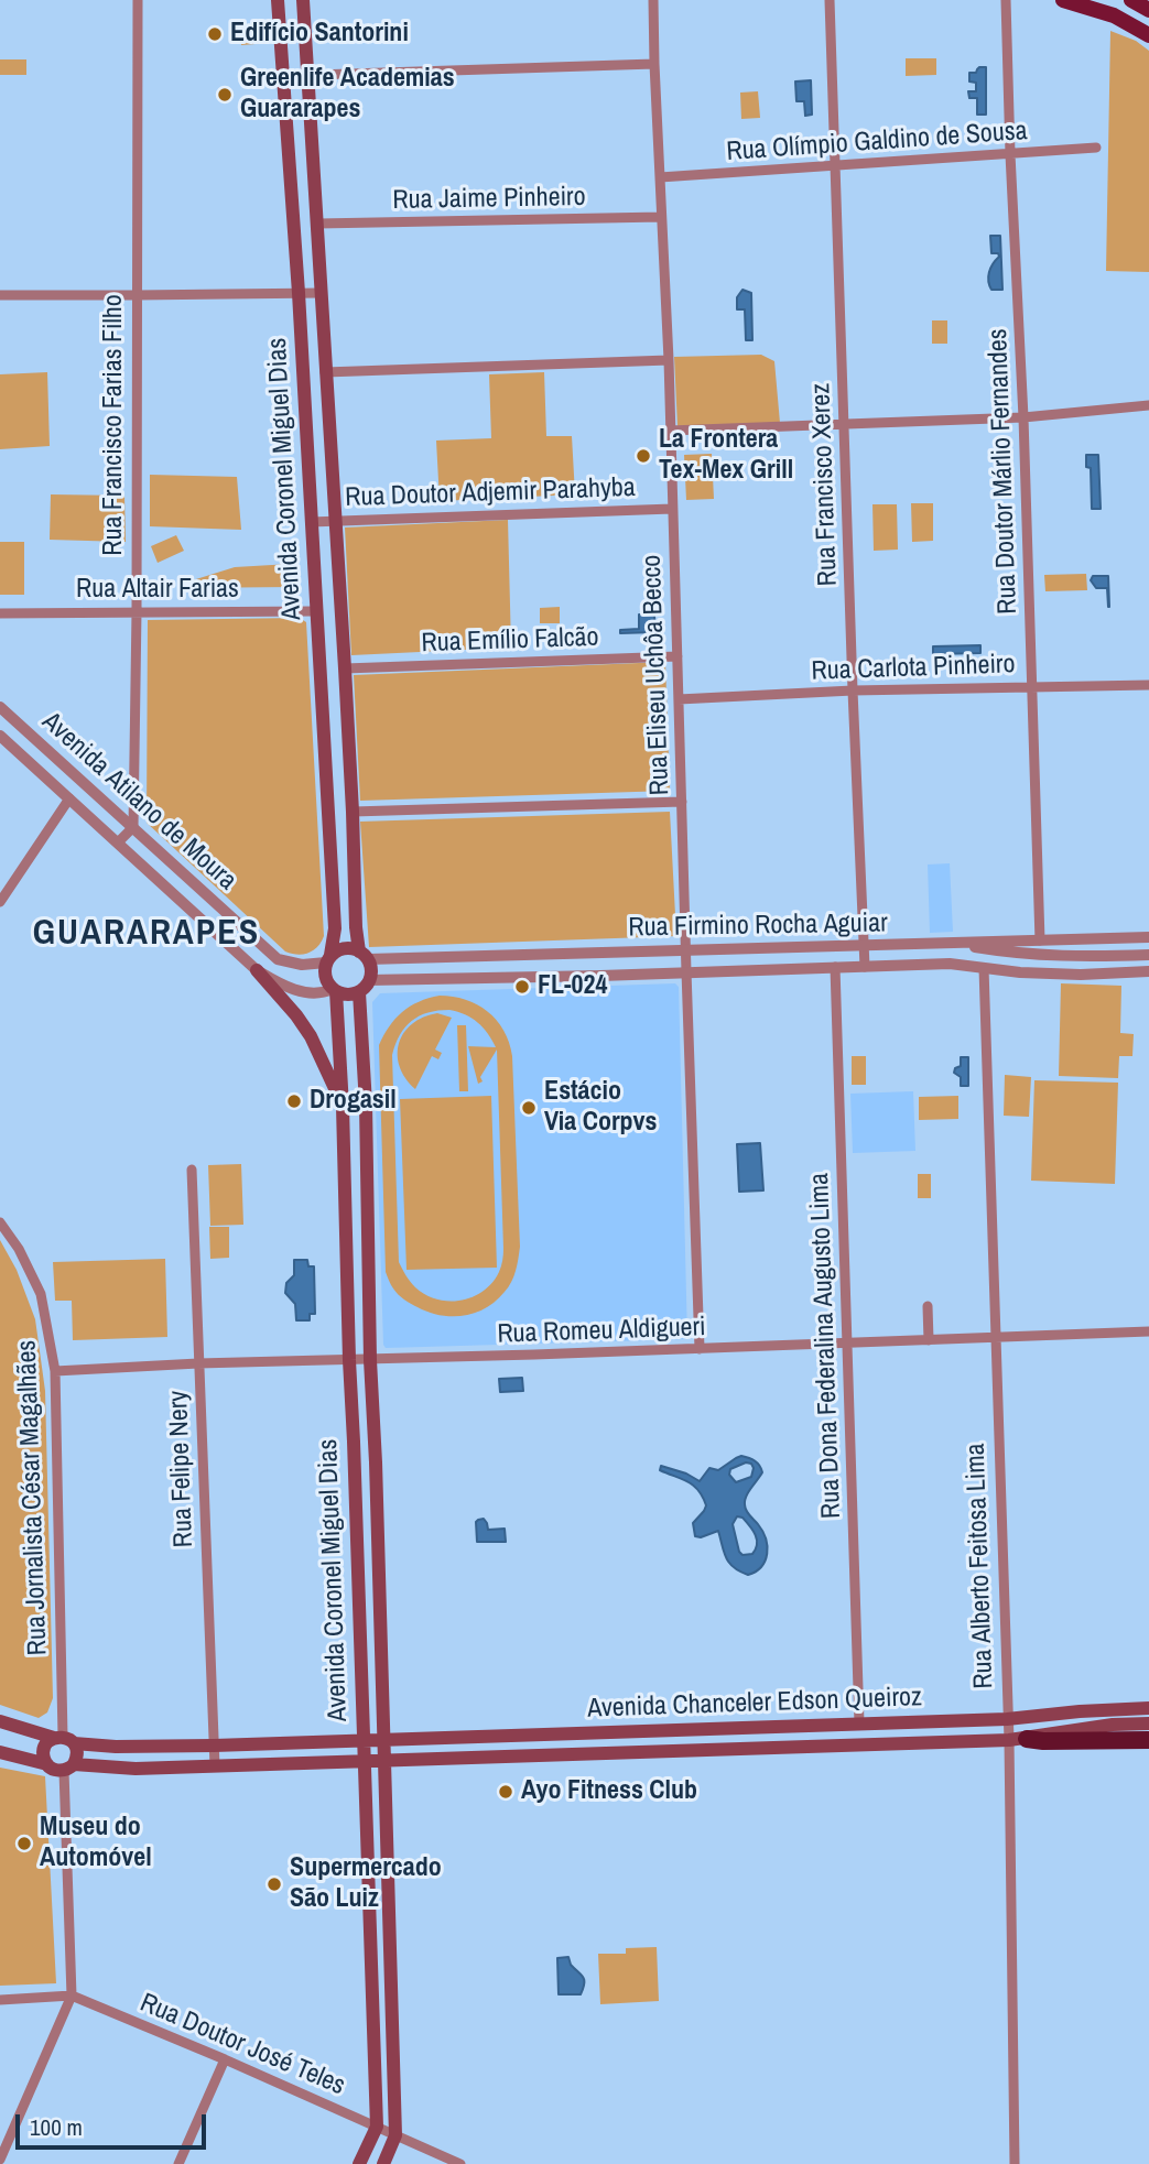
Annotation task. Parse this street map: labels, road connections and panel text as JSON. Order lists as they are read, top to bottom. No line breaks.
{"streets":{"main road":["Avenida Coronel Miguel Dias","Avenida Chanceler Edson Queiroz"],"street":["Rua Olímpio Galdino de Sousa","Rua Jaime Pinheiro","Rua Francisco Farias Filho","Rua Doutor Márlio Fernandes","Rua Francisco Xerez","Rua Doutor Adjemir Parahyba","Rua Altair Farias","Rua Emílio Falcão","Rua Carlota Pinheiro","Rua Eliseu Uchôa Becco","Avenida Atilano de Moura","Rua Firmino Rocha Aguiar","Rua Romeu Aldigueri","Rua Dona Federalina Augusto Lima","Rua Felipe Nery","Rua Jornalista César Magalhães","Rua Alberto Feitosa Lima","Rua Doutor José Teles"]},"crossings":[["Rua Olímpio Galdino de Sousa","Rua Doutor Márlio Fernandes"],["Rua Olímpio Galdino de Sousa","Rua Francisco Xerez"],["Rua Olímpio Galdino de Sousa","Rua Eliseu Uchôa Becco"],["Rua Jaime Pinheiro","Avenida Coronel Miguel Dias"],["Rua Jaime Pinheiro","Rua Eliseu Uchôa Becco"],["Rua Francisco Farias Filho","Rua Altair Farias"],["Rua Francisco Farias Filho","Avenida Atilano de Moura"],["Rua Doutor Márlio Fernandes","Rua Carlota Pinheiro"],["Rua Doutor Márlio Fernandes","Rua Firmino Rocha Aguiar"],["Avenida Coronel Miguel Dias","Rua Doutor Adjemir Parahyba"],["Avenida Coronel Miguel Dias","Rua Altair Farias"],["Avenida Coronel Miguel Dias","Rua Emílio Falcão"],["Avenida Coronel Miguel Dias","Avenida Atilano de Moura"],["Avenida Coronel Miguel Dias","Rua Firmino Rocha Aguiar"],["Avenida Coronel Miguel Dias","Rua Romeu Aldigueri"],["Avenida Coronel Miguel Dias","Avenida Chanceler Edson Queiroz"],["Avenida Coronel Miguel Dias","Rua Doutor José Teles"],["Rua Francisco Xerez","Rua Carlota Pinheiro"],["Rua Francisco Xerez","Rua Firmino Rocha Aguiar"],["Rua Doutor Adjemir Parahyba","Rua Eliseu Uchôa Becco"],["Rua Emílio Falcão","Rua Eliseu Uchôa Becco"],["Rua Carlota Pinheiro","Rua Eliseu Uchôa Becco"],["Rua Eliseu Uchôa Becco","Rua Firmino Rocha Aguiar"],["Rua Eliseu Uchôa Becco","Rua Romeu Aldigueri"],["Avenida Atilano de Moura","Rua Firmino Rocha Aguiar"],["Rua Firmino Rocha Aguiar","Rua Dona Federalina Augusto Lima"],["Rua Firmino Rocha Aguiar","Rua Alberto Feitosa Lima"],["Rua Romeu Aldigueri","Rua Dona Federalina Augusto Lima"],["Rua Romeu Aldigueri","Rua Felipe Nery"],["Rua Romeu Aldigueri","Rua Jornalista César Magalhães"],["Rua Romeu Aldigueri","Rua Alberto Feitosa Lima"],["Rua Dona Federalina Augusto Lima","Avenida Chanceler Edson Queiroz"],["Rua Felipe Nery","Avenida Chanceler Edson Queiroz"],["Rua Jornalista César Magalhães","Avenida Chanceler Edson Queiroz"],["Rua Alberto Feitosa Lima","Avenida Chanceler Edson Queiroz"]],"districts":["GUARARAPES"],"places":["Edifício Santorini","Greenlife Academias Guararapes","La Frontera Tex-Mex Grill","FL-024","Drogasil","Estácio Via Corpvs","Ayo Fitness Club","Museu do Automóvel","Supermercado São Luiz"],"scale_bar":"100 m"}
